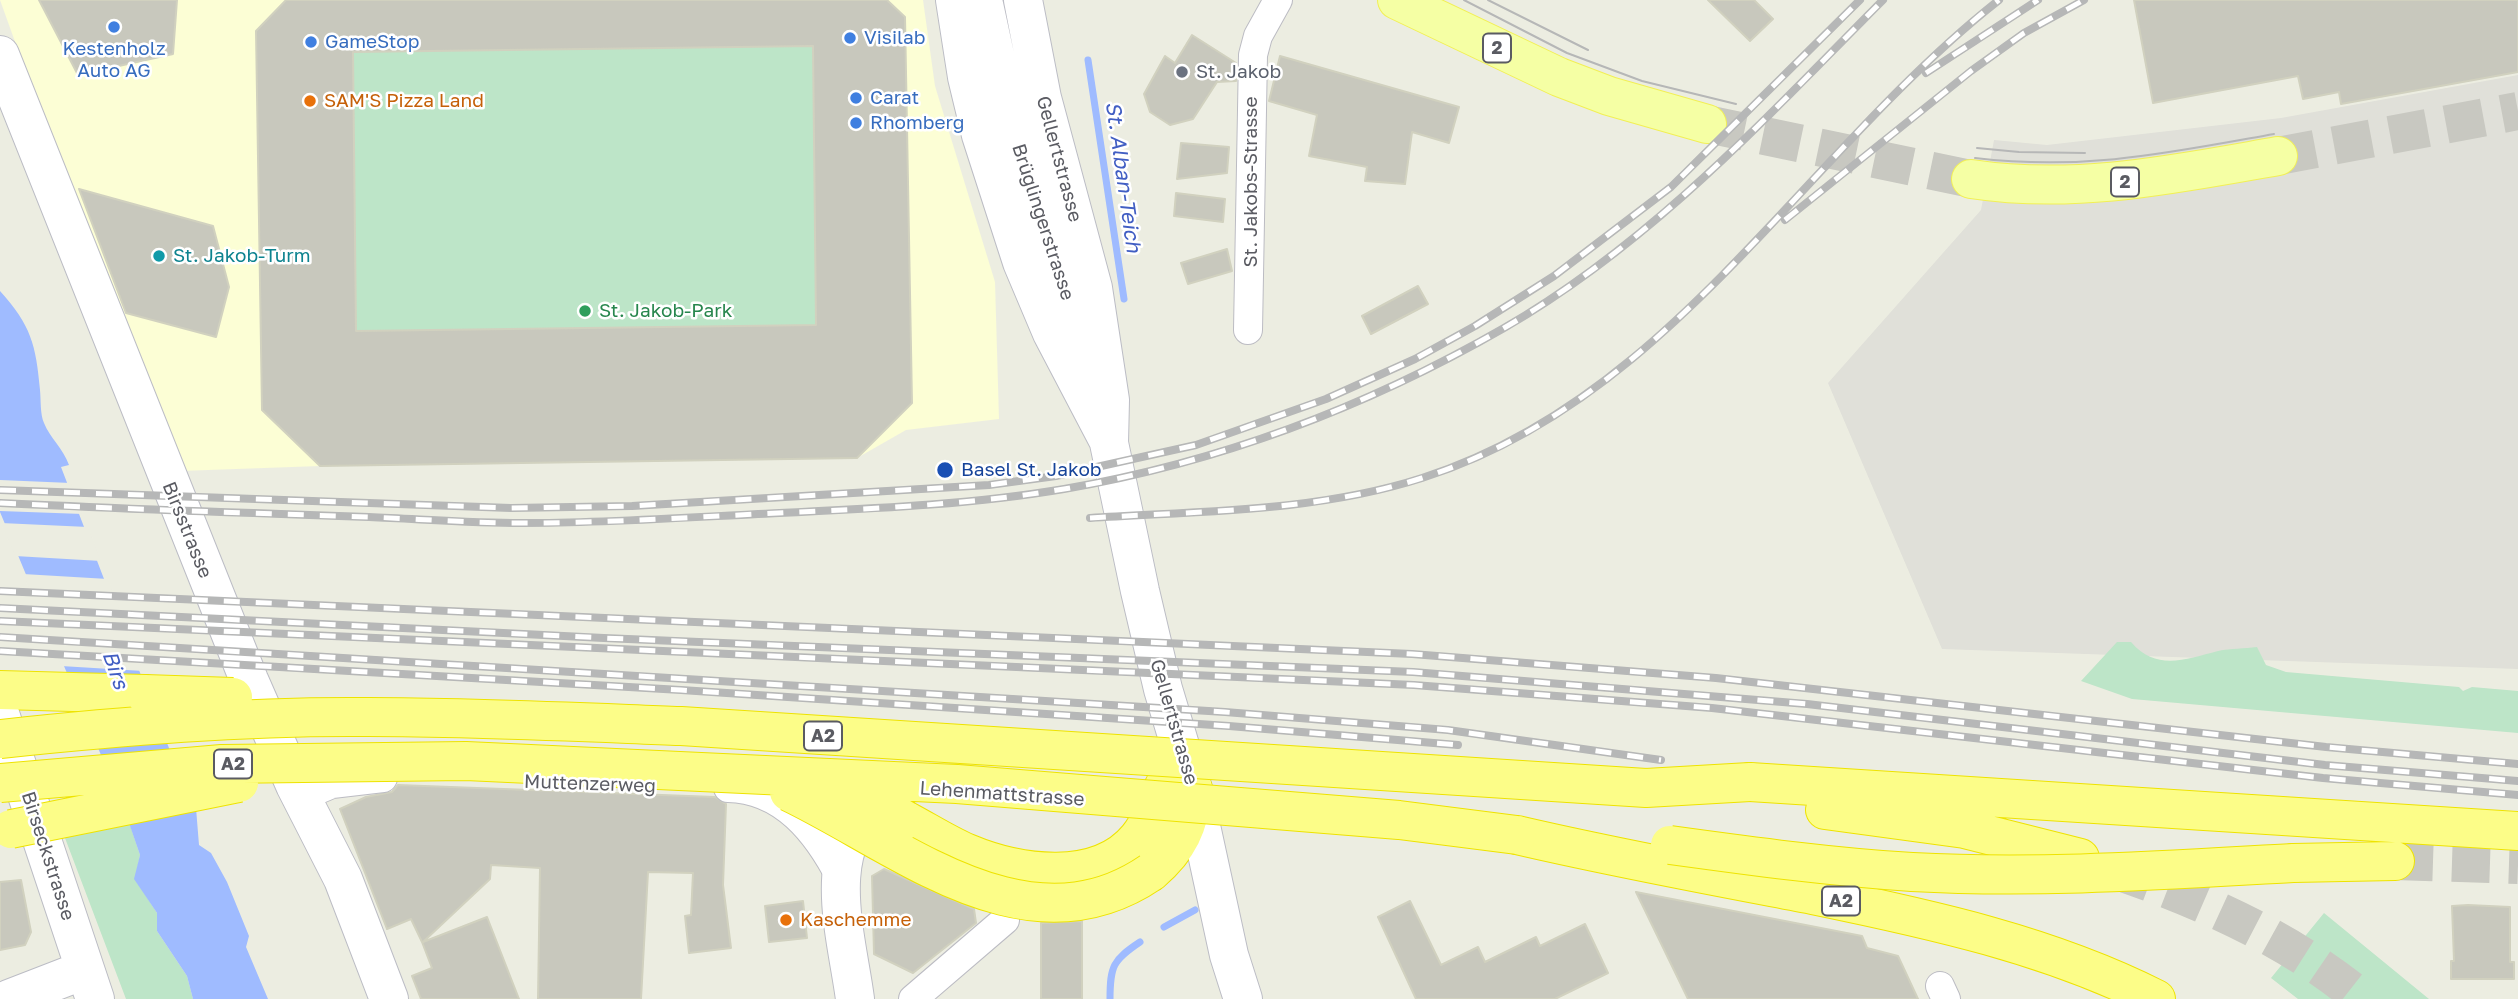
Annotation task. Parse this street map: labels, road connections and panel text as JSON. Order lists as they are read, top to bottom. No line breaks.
{"streets":{"highway":["A2"],"main road":["2","Gellertstrasse","Brüglingerstrasse","Birsstrasse","Lehenmattstrasse","Birseckstrasse"],"street":["St. Jakobs-Strasse","Muttenzerweg"]},"crossings":[["Gellertstrasse","Brüglingerstrasse"],["Gellertstrasse","Lehenmattstrasse"],["Birsstrasse","Muttenzerweg"],["Muttenzerweg","Lehenmattstrasse"]],"water":["St. Alban-Teich","Birs"],"places":["Kestenholz Auto AG","Visilab","GameStop","St. Jakob","Carat","SAM'S Pizza Land","Rhomberg","St. Jakob-Turm","St. Jakob-Park","Basel St. Jakob","Kaschemme"]}
